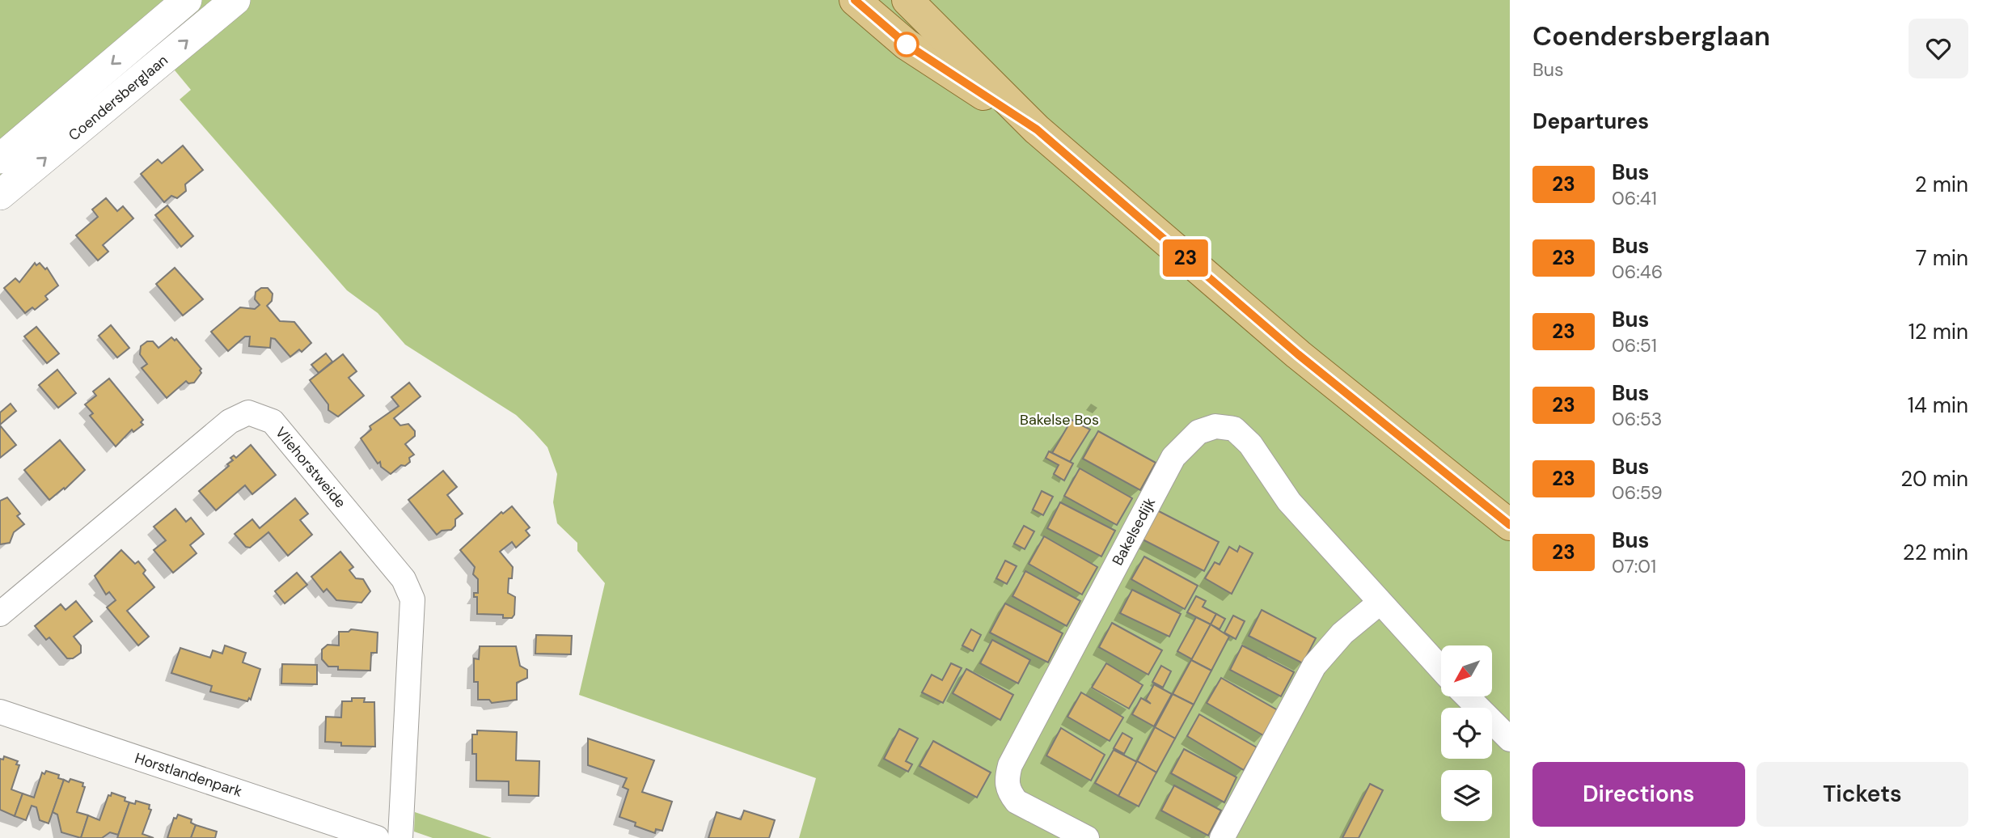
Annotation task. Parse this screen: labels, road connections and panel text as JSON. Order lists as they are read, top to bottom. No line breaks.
{"streets":{"street":["Coendersberglaan","Vliehorstweide","Bakelsedijk","Horstlandenpark"]},"parks":["Bakelse Bos"],"lines":["bus line 23"],"north":"bottom left","page":{"on_map":"23","heading":[["Coendersberglaan","Bus"],"Departures"],"list":[{"mark":"23","name":"Bus","note":"06:41","value":"2 min"},{"mark":"23","name":"Bus","note":"06:46","value":"7 min"},{"mark":"23","name":"Bus","note":"06:51","value":"12 min"},{"mark":"23","name":"Bus","note":"06:53","value":"14 min"},{"mark":"23","name":"Bus","note":"06:59","value":"20 min"},{"mark":"23","name":"Bus","note":"07:01","value":"22 min"}],"buttons":["Directions","Tickets"]}}
